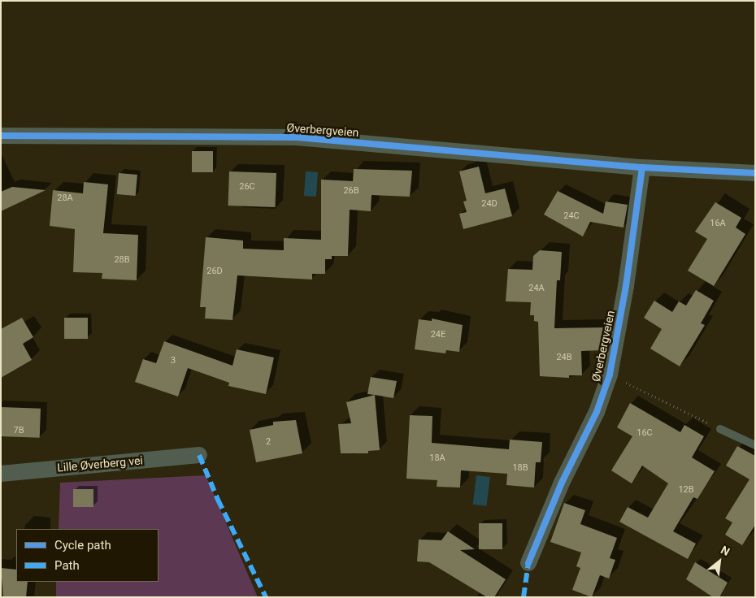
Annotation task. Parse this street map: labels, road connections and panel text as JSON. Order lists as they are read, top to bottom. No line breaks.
{"streets":{"street":["Øverbergveien","Lille Øverberg vei"]},"house_numbers":["26C","26B","28A","24D","24C","16A","28B","26D","24A","24E","24B","3","7B","16C","2","18A","18B","12B"],"legend":["Cycle path","Path"],"north":"top right"}
